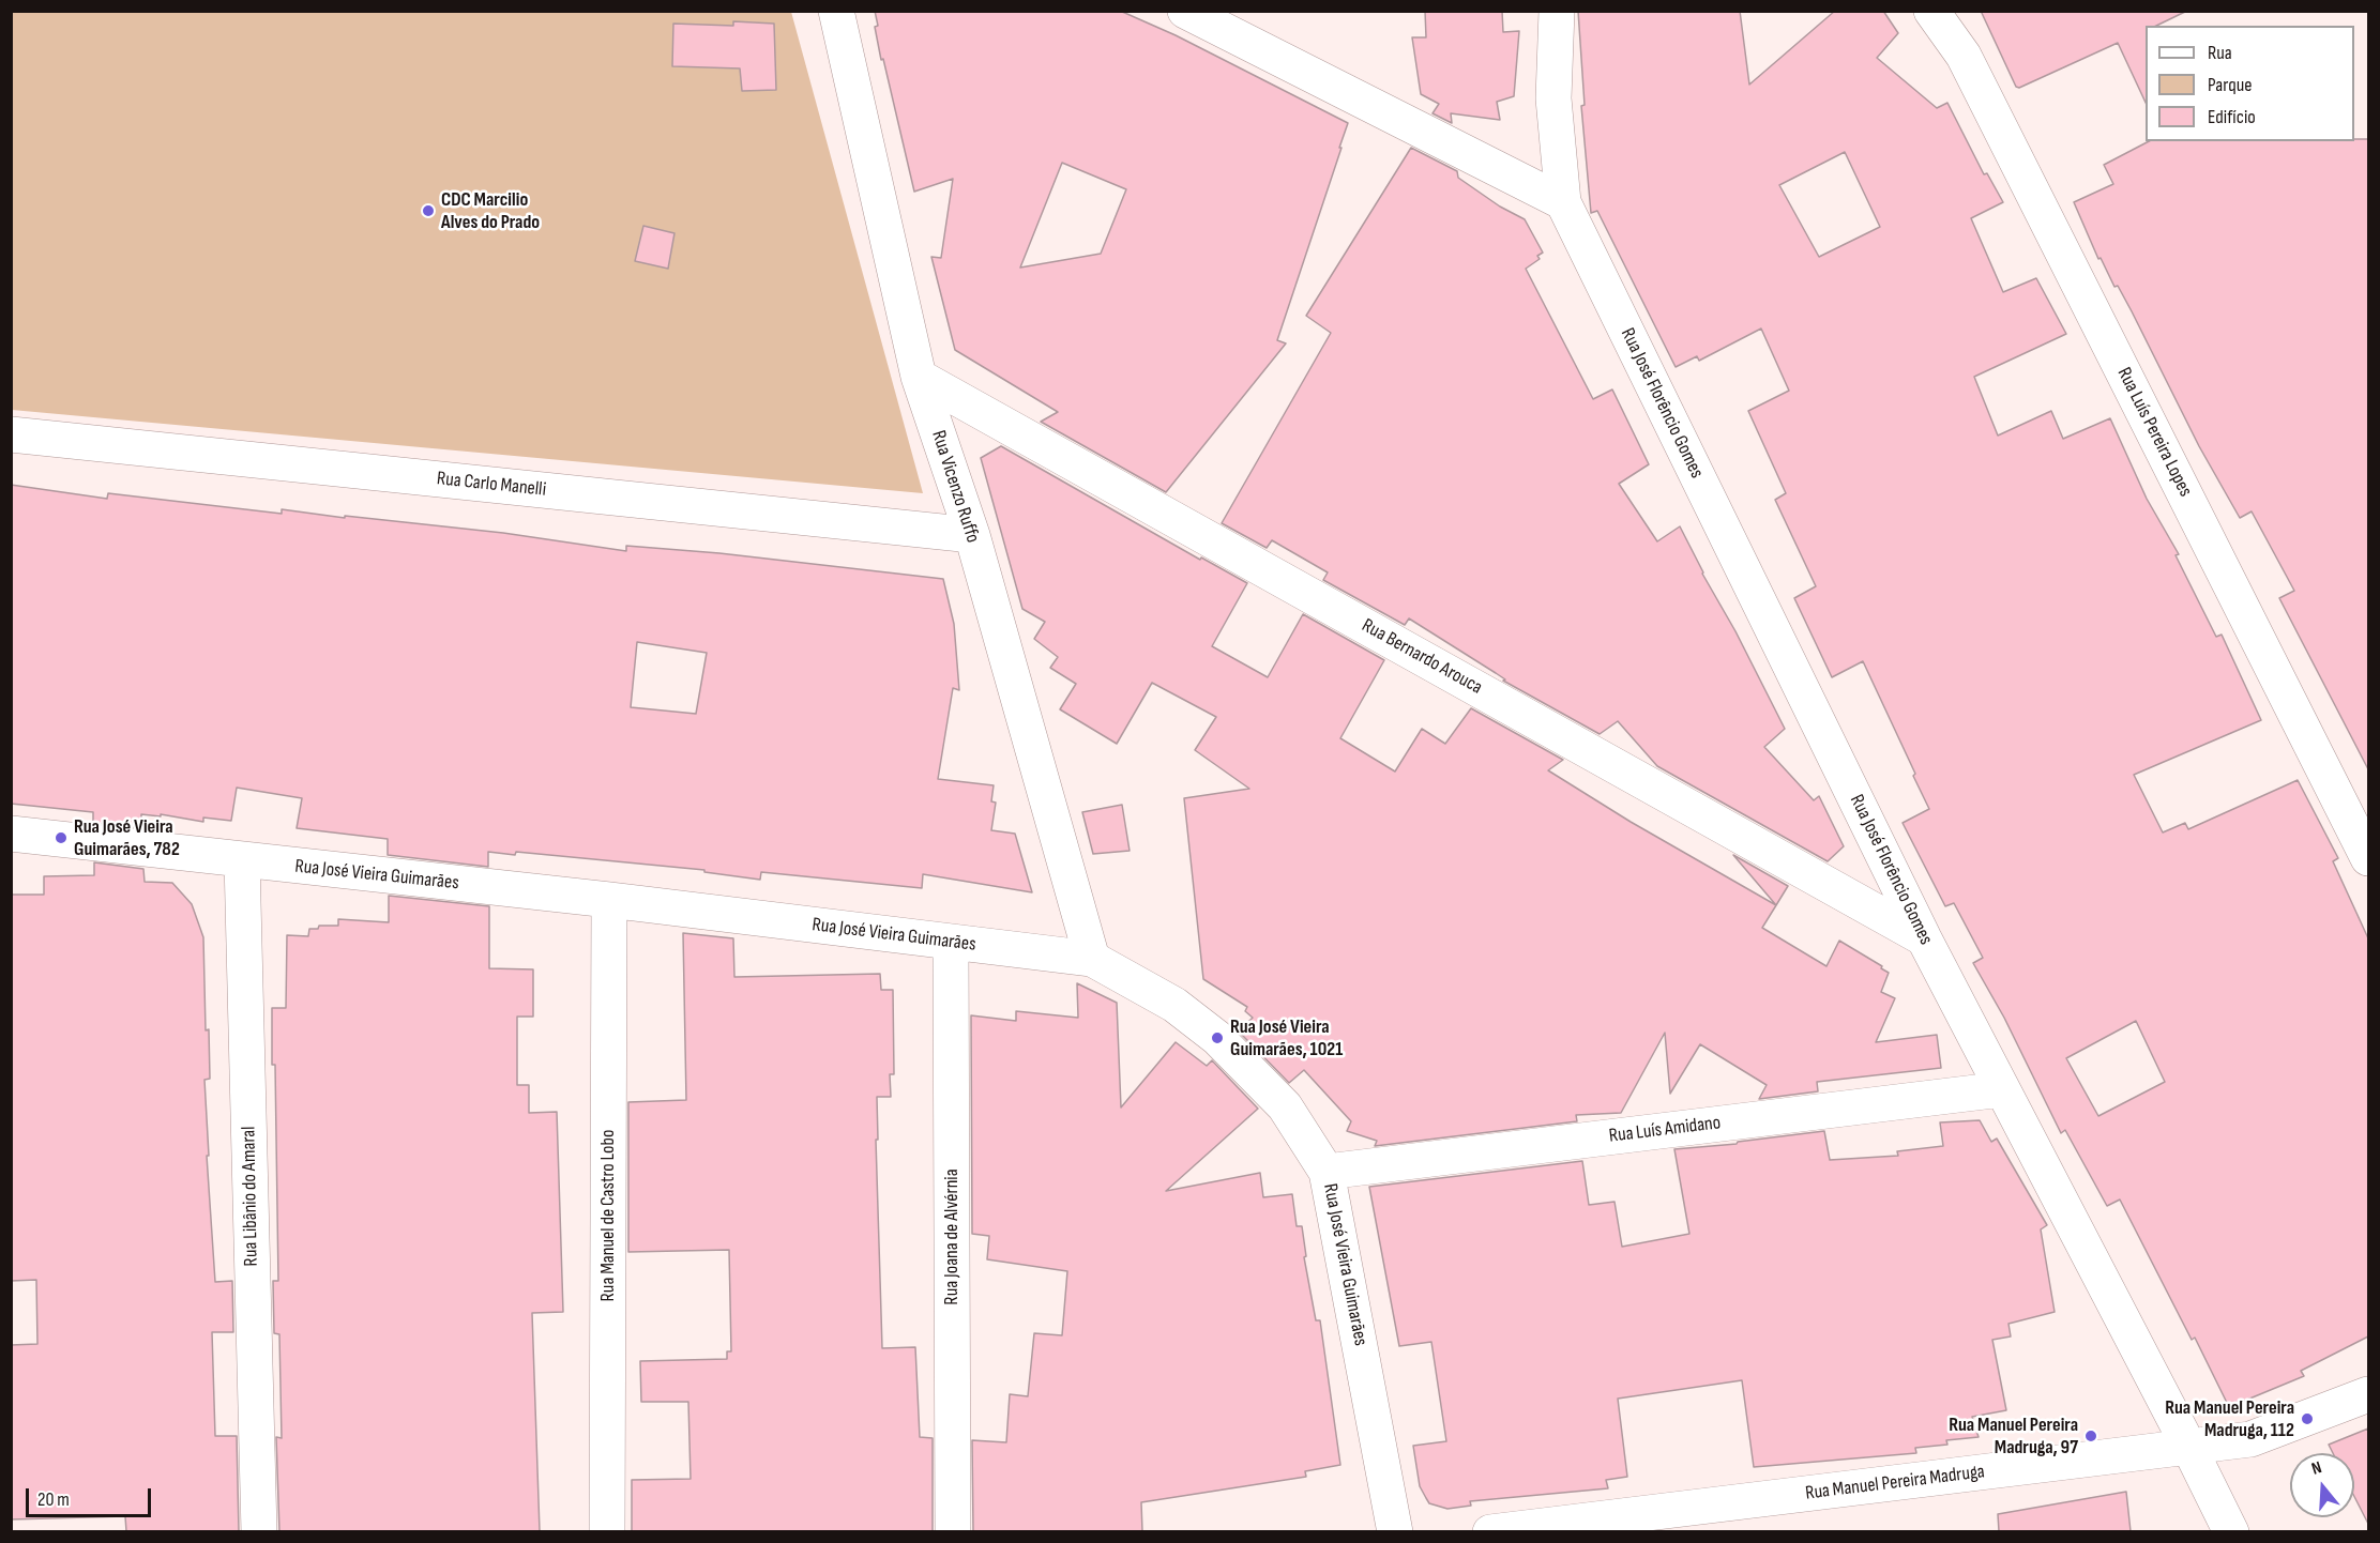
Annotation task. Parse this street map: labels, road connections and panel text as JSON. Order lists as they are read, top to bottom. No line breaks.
{"streets":{"street":["Rua José Florêncio Gomes","Rua Luís Pereira Lopes","Rua Carlo Manelli","Rua Vicenzo Ruffo","Rua Bernardo Arouca","Rua José Vieira Guimarães","Rua Luís Amidano","Rua Libânio do Amaral","Rua Manuel de Castro Lobo","Rua Joana de Alvérnia","Rua Manuel Pereira Madruga"]},"crossings":[["Rua José Florêncio Gomes","Rua Bernardo Arouca"],["Rua José Florêncio Gomes","Rua Luís Amidano"],["Rua José Florêncio Gomes","Rua Manuel Pereira Madruga"],["Rua Carlo Manelli","Rua Vicenzo Ruffo"],["Rua Vicenzo Ruffo","Rua Bernardo Arouca"],["Rua Vicenzo Ruffo","Rua José Vieira Guimarães"],["Rua José Vieira Guimarães","Rua Luís Amidano"],["Rua José Vieira Guimarães","Rua Libânio do Amaral"],["Rua José Vieira Guimarães","Rua Manuel de Castro Lobo"],["Rua José Vieira Guimarães","Rua Joana de Alvérnia"]],"places":["CDC Marcilio Alves do Prado","Rua José Vieira Guimarães, 782","Rua José Vieira Guimarães, 1021","Rua Manuel Pereira Madruga, 112","Rua Manuel Pereira Madruga, 97"],"legend":["Rua","Parque","Edifício"],"scale_bar":"20 m","north":"top"}
